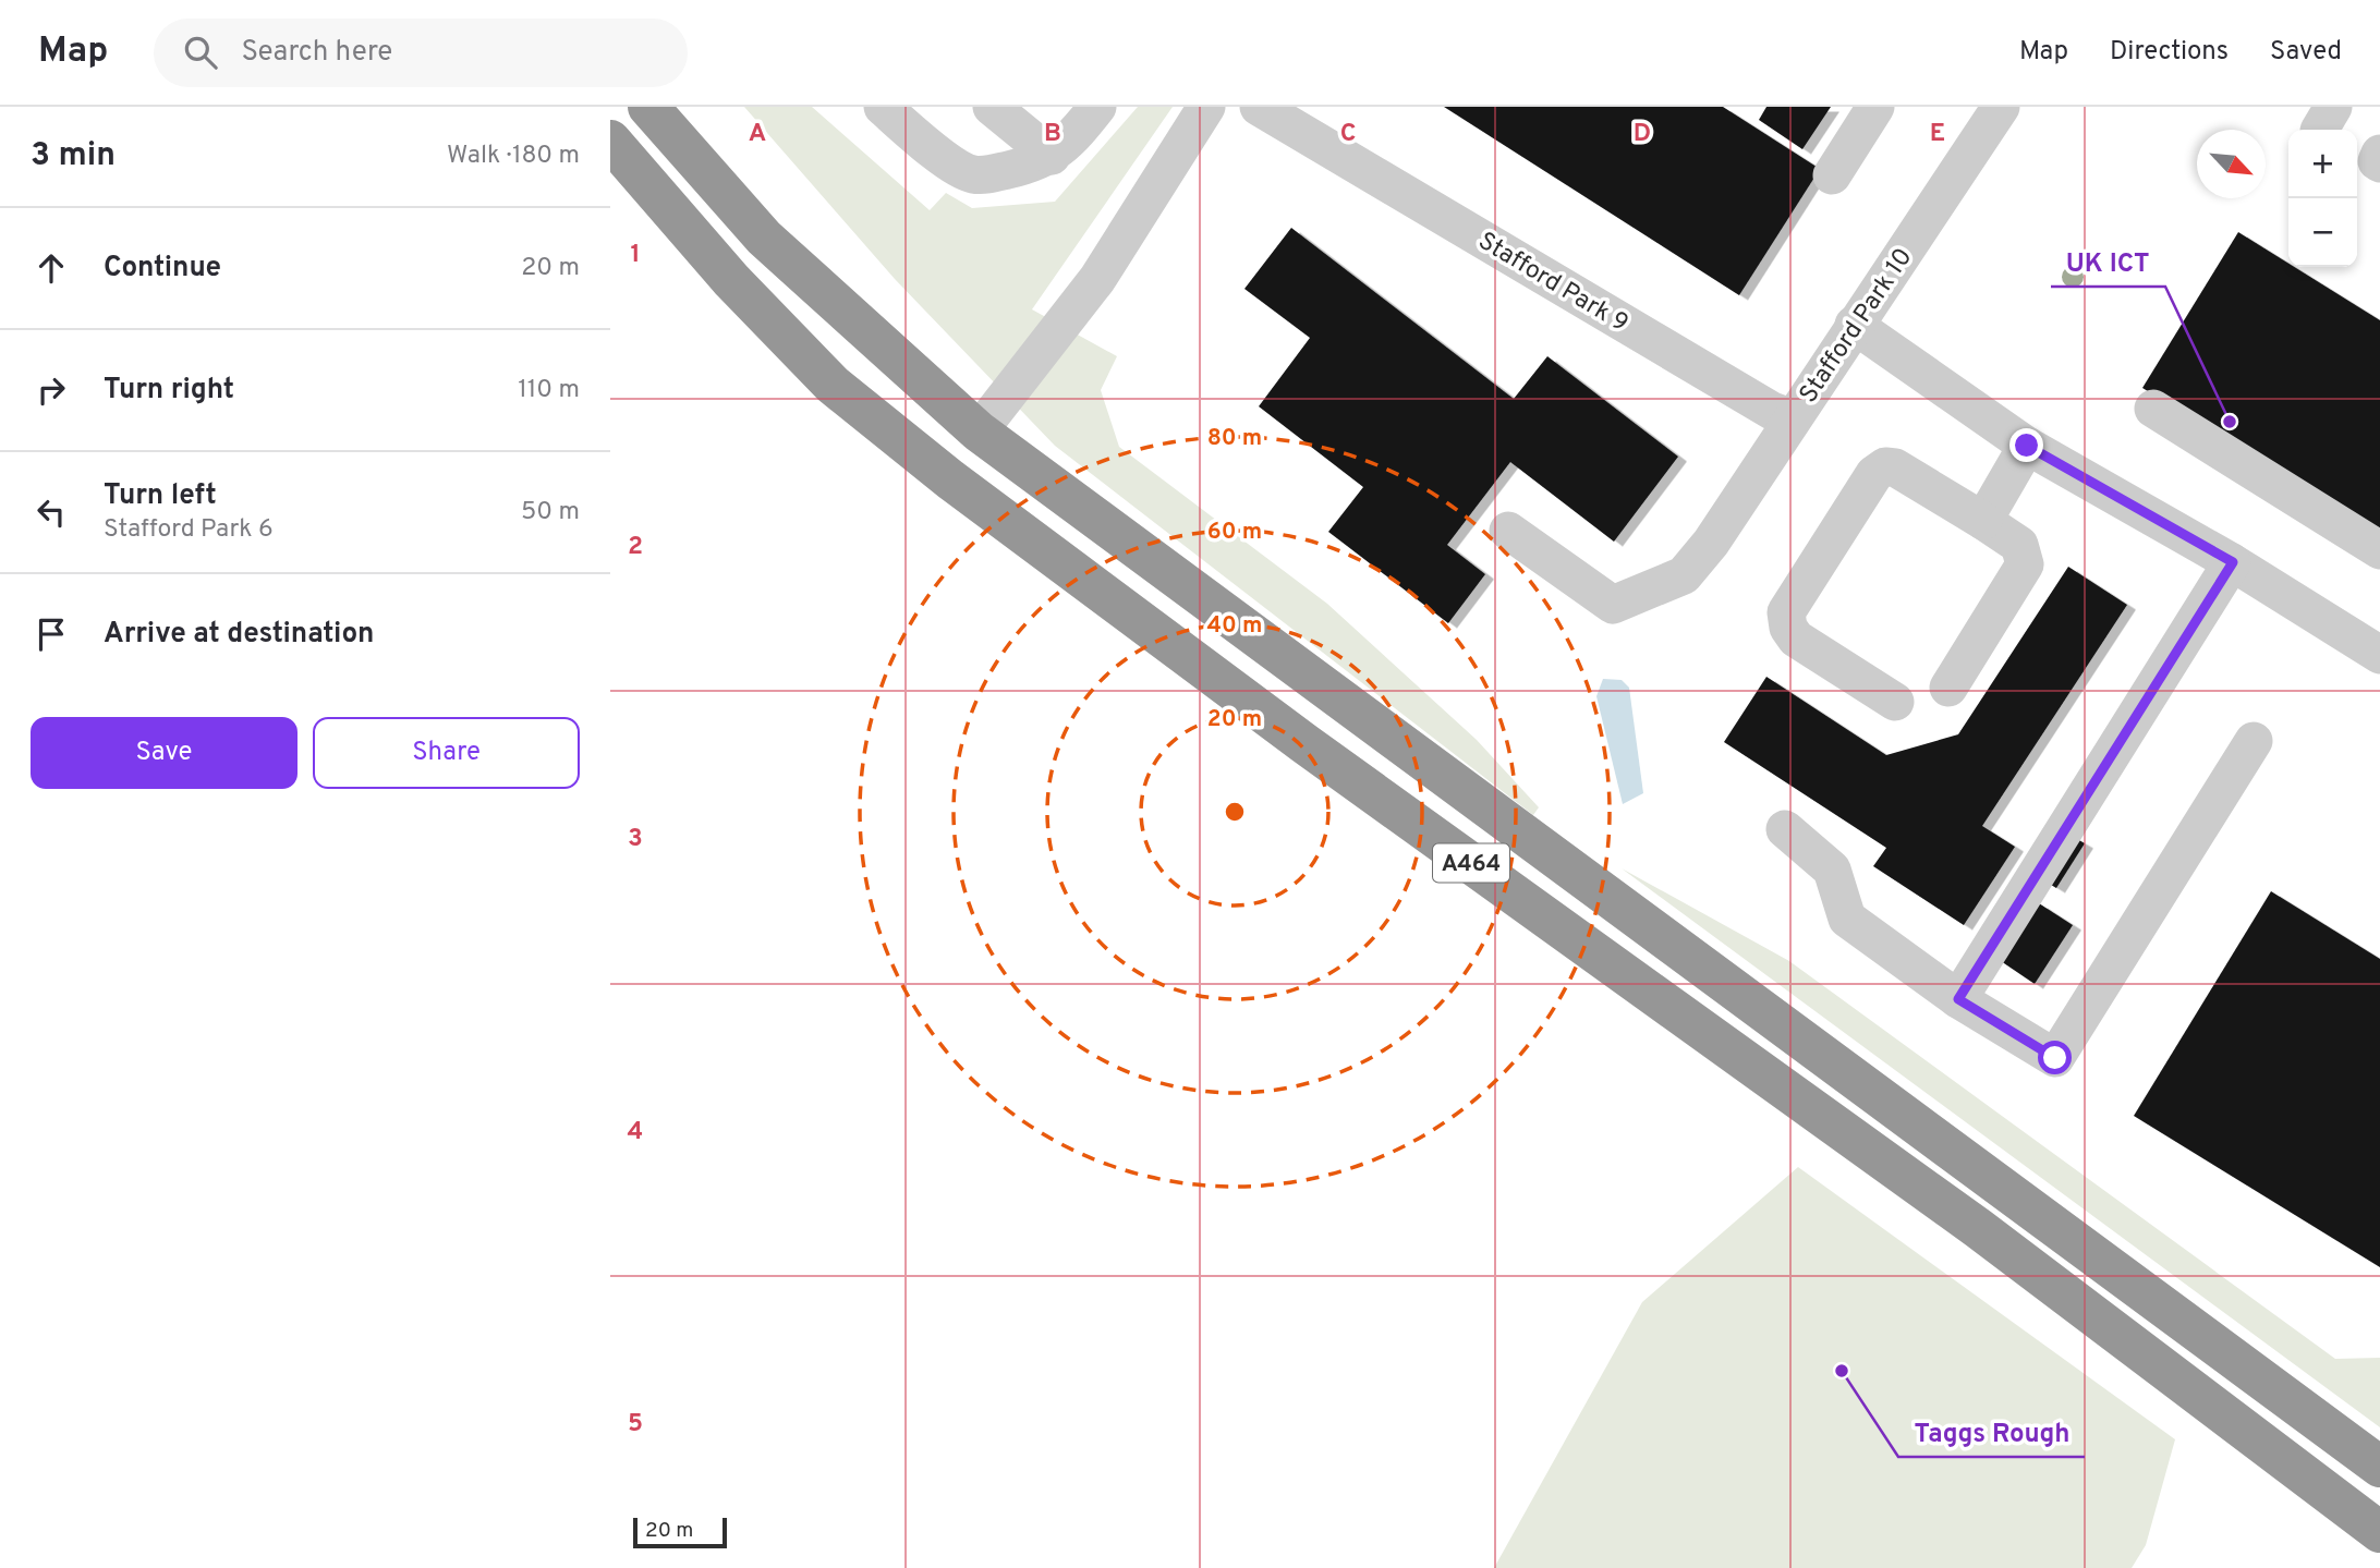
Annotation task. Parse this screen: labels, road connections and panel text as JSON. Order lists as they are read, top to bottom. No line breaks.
{"streets":{"highway":["A464"],"street":["Stafford Park 9","Stafford Park 10"]},"crossings":[["Stafford Park 9","Stafford Park 10"]],"places":["UK ICT","Taggs Rough"],"scale_bar":"20 m","north":"bottom right","page":{"header":"Map","search":"Search here","nav":["Map","Directions","Saved"],"heading":["3 min","Walk · 180 m"],"map_buttons":["+","−"],"list":[["Continue","20 m"],["Turn right","110 m"],["Turn left","Stafford Park 6","50 m"],"Arrive at destination"],"buttons":["Save","Share"],"scale":"20 m"},"grid":{"columns":["A","B","C","D","E"],"rows":["1","2","3","4","5"]},"rings":["80 m","60 m","40 m","20 m"]}
